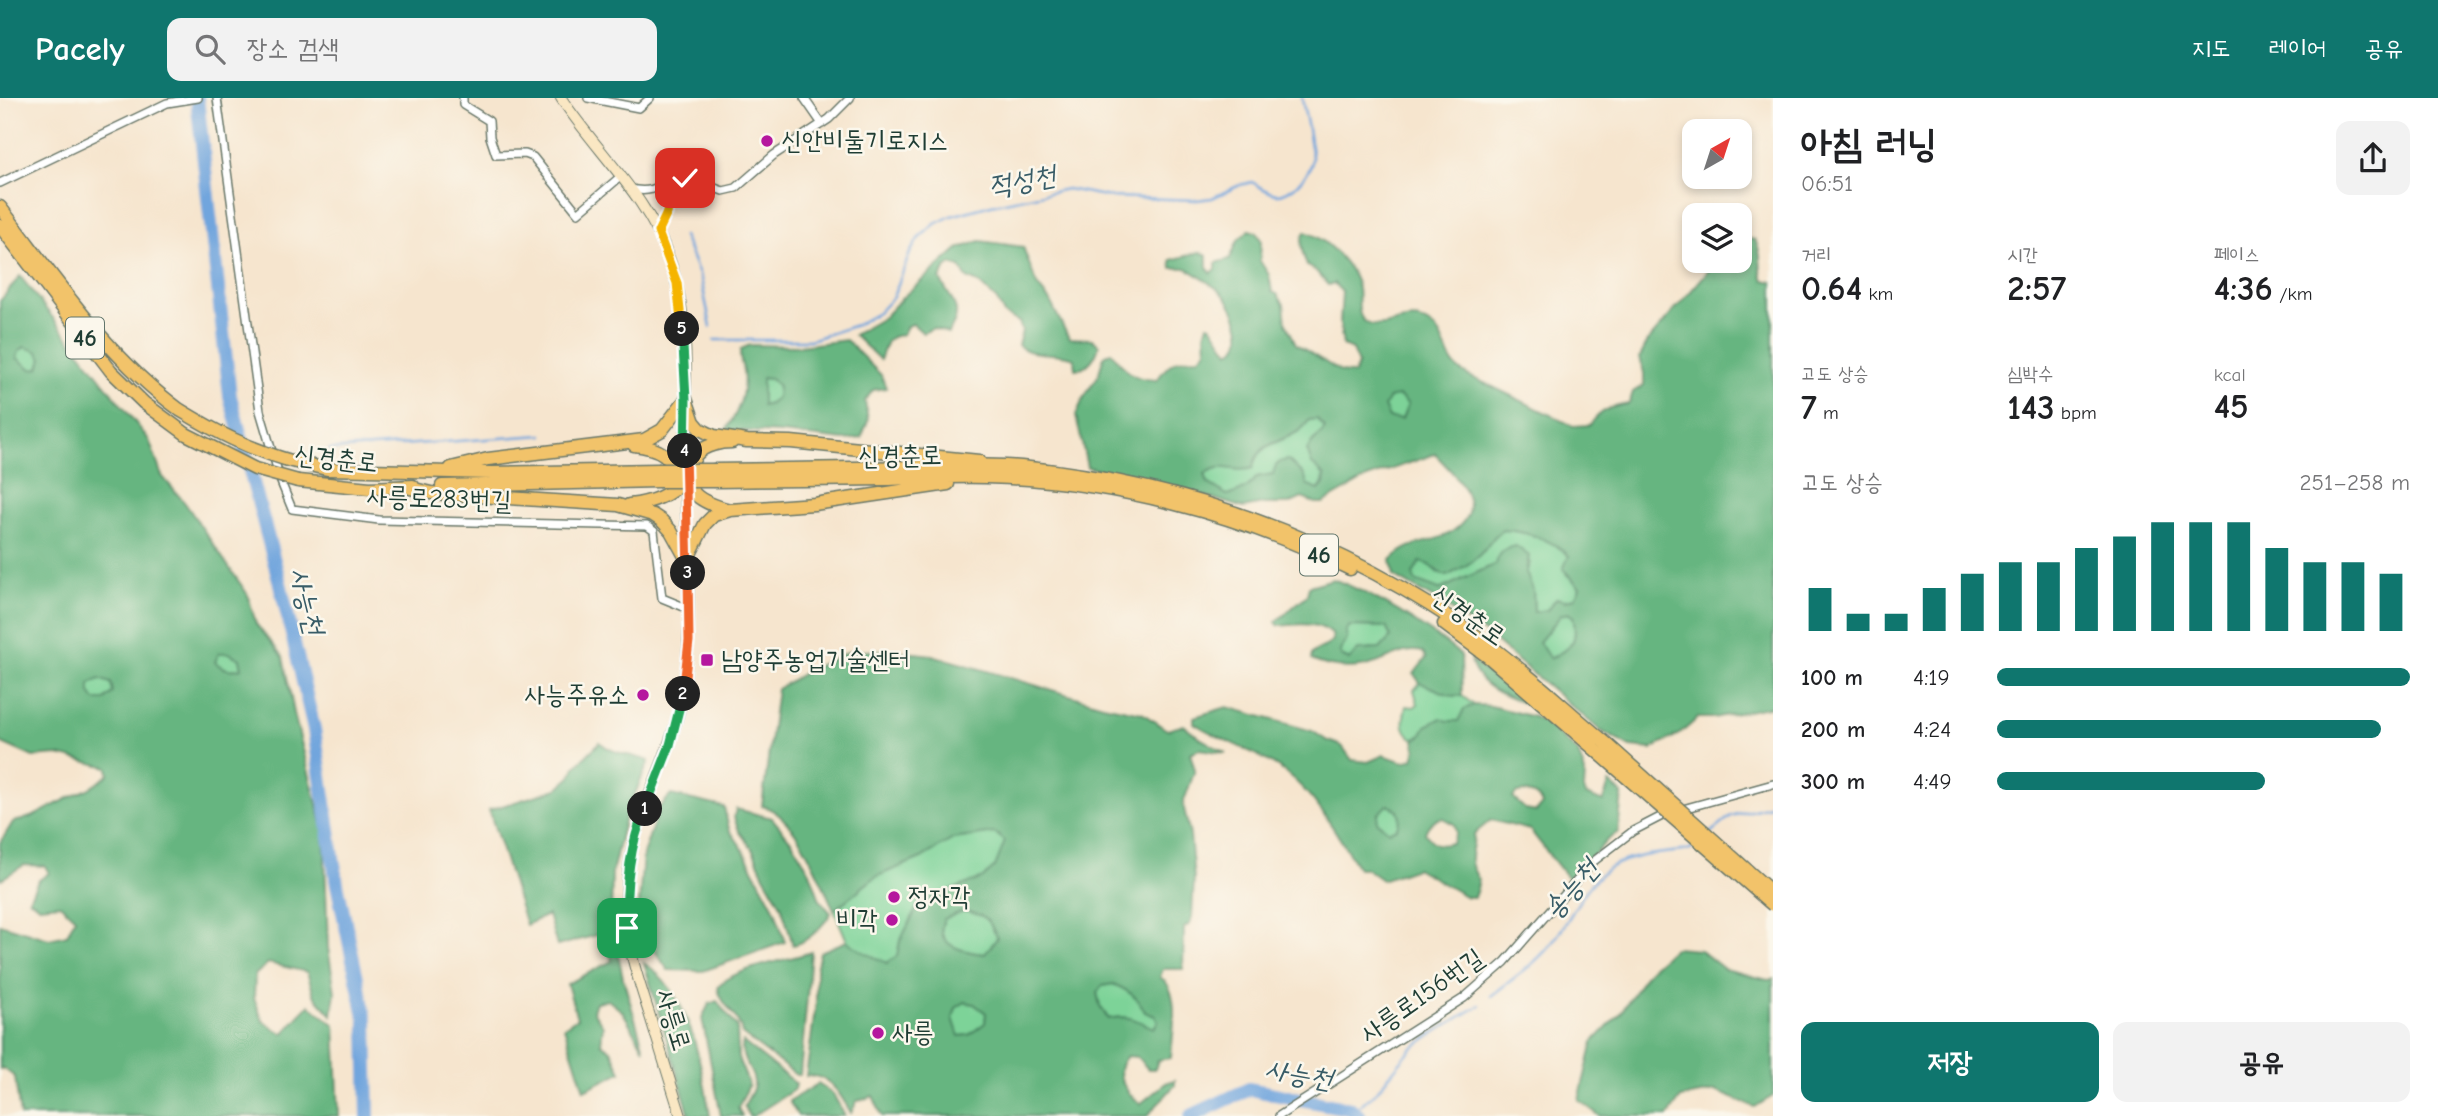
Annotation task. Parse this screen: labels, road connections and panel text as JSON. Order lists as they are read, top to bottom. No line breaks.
{"streets":{"highway":["46","신경춘로"],"street":["사릉로283번길","사릉로156번길","사릉로"]},"crossings":[["사릉로283번길","사릉로"]],"water":["적성천","사능천","송능천"],"places":{"other":["신안비둘기로지스","사능주유소","정자각","비각","사릉"],"transit":["남양주농업기술센터"]},"north":"top right","page":{"header":"Pacely","search":"장소 검색","nav":["지도","레이어","공유"],"heading":["아침 러닝","06:51"],"stats":[["거리","0.64 km"],["시간","2:57"],["페이스","4:36 /km"],["고도 상승","7 m"],["심박수","143 bpm"],["kcal","45"]],"pins":["5","4","3","2","1"],"chart":["고도 상승","251–258 m"],"list":[{"name":"100 m","note":"4:19"},{"name":"200 m","note":"4:24"},{"name":"300 m","note":"4:49"}],"buttons":["저장","공유"]}}
